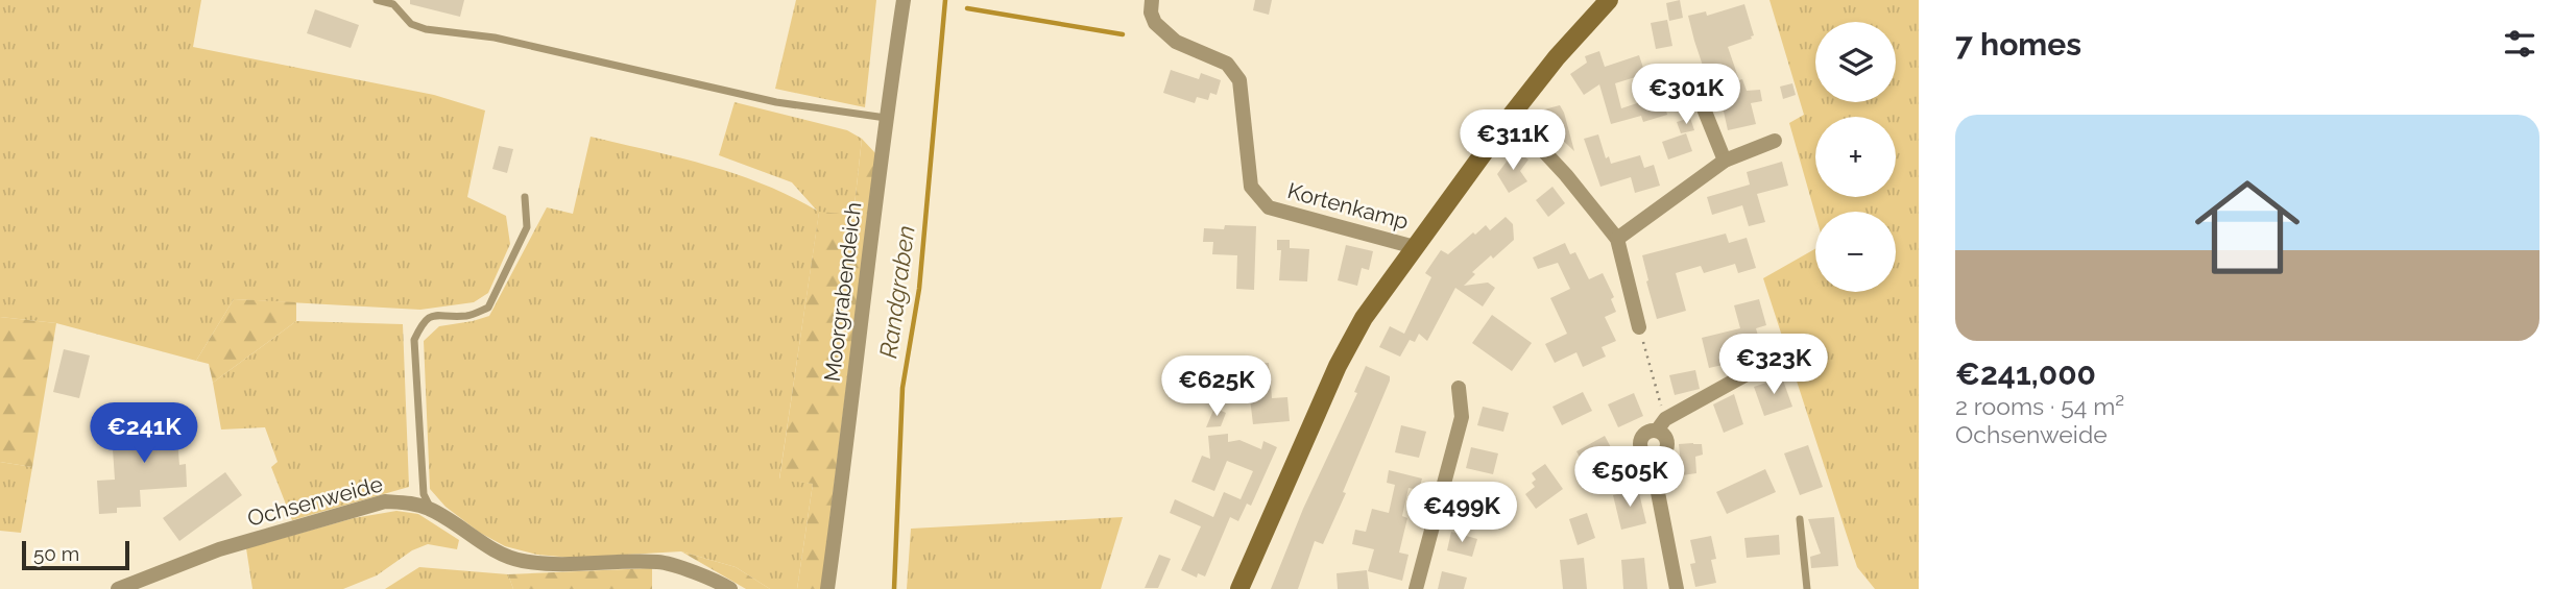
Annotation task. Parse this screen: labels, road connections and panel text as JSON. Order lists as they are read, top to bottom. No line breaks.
{"streets":{"street":["Kortenkamp","Moorgrabendeich","Ochsenweide"]},"water":["Randgraben"],"scale_bar":"50 m","page":{"heading":"7 homes","map_buttons":["+","−"],"price":["€301K","€311K","€323K","€625K","€241K","€505K","€499K"],"list":[{"name":"€241,000","note":"2 rooms · 54 m² · Ochsenweide"}],"scale":"50 m"}}
